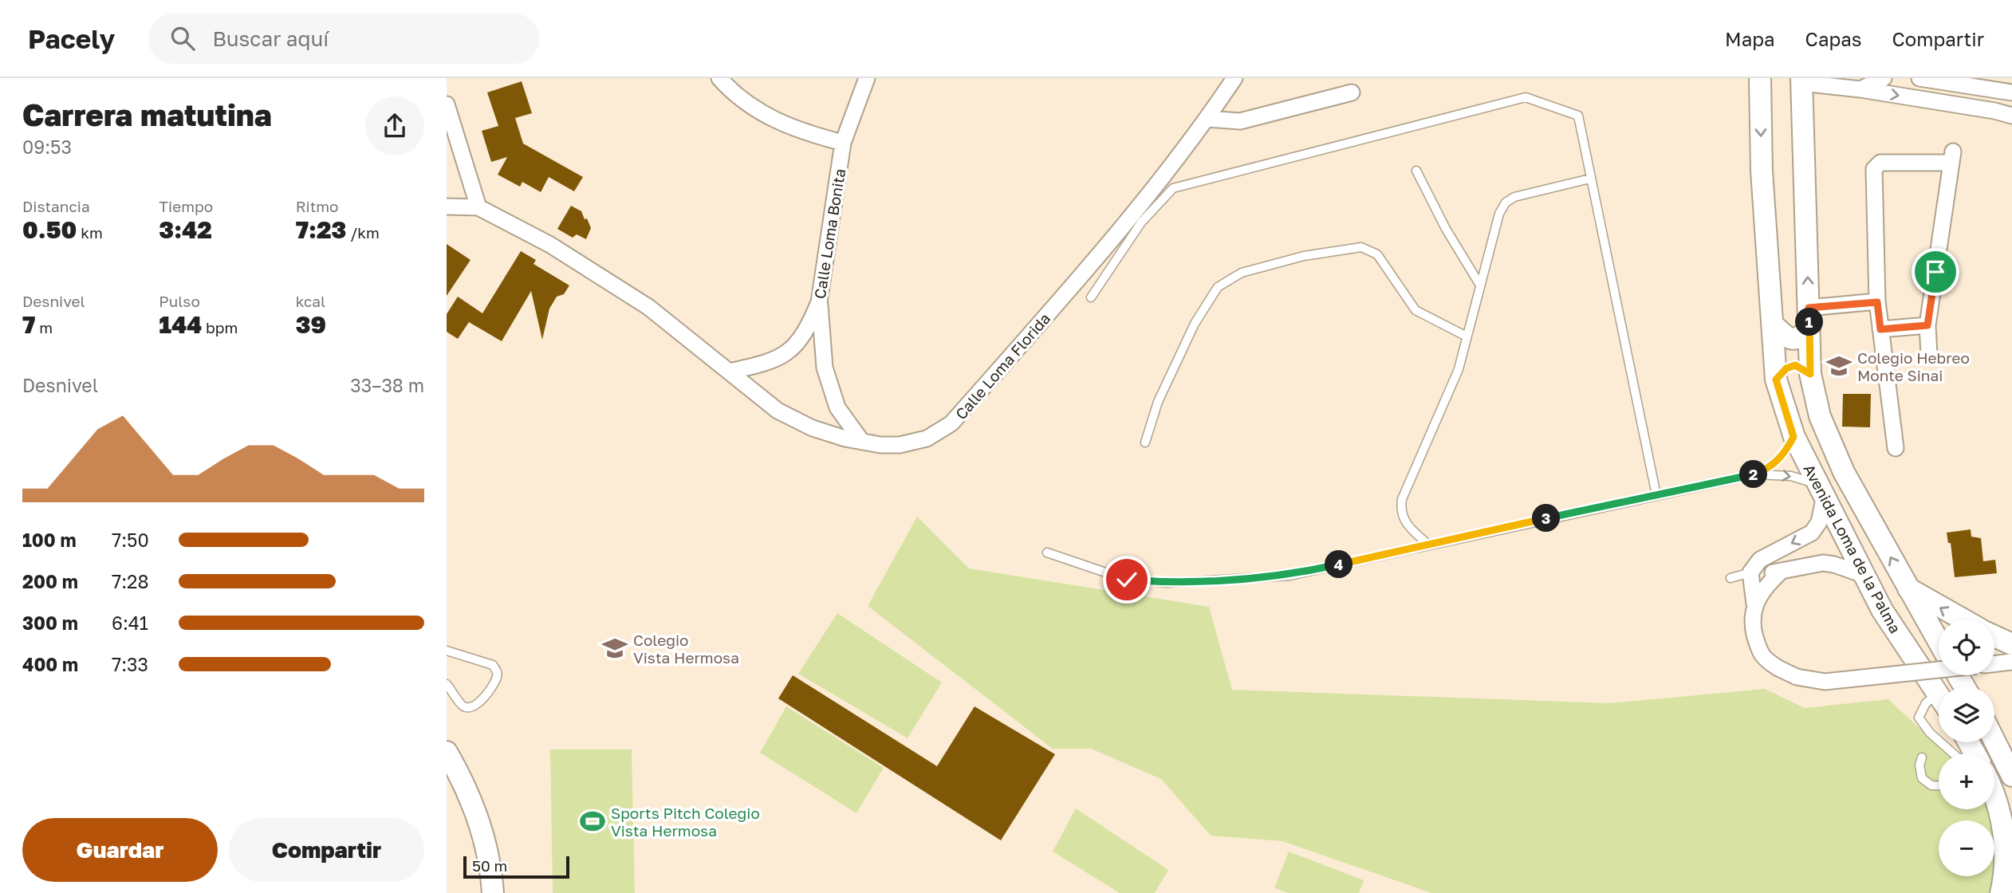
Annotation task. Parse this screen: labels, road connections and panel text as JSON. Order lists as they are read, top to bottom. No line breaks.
{"streets":{"main road":["Avenida Loma de la Palma"],"street":["Calle Loma Bonita","Calle Loma Florida"]},"crossings":[["Calle Loma Bonita","Calle Loma Florida"]],"places":{"school or university":["Colegio Hebreo Monte Sinai","Colegio Vista Hermosa"],"sports":["Sports Pitch Colegio Vista Hermosa"]},"scale_bar":"50 m","page":{"header":"Pacely","search":"Buscar aquí","nav":["Mapa","Capas","Compartir"],"heading":["Carrera matutina","09:53"],"stats":[["Distancia","0.50 km"],["Tiempo","3:42"],["Ritmo","7:23 /km"],["Desnivel","7 m"],["Pulso","144 bpm"],["kcal","39"]],"pins":["1","2","3","4"],"chart":["Desnivel","33–38 m"],"list":[{"name":"100 m","note":"7:50"},{"name":"200 m","note":"7:28"},{"name":"300 m","note":"6:41"},{"name":"400 m","note":"7:33"}],"map_buttons":["+","−"],"buttons":["Guardar","Compartir"],"scale":"50 m"}}
